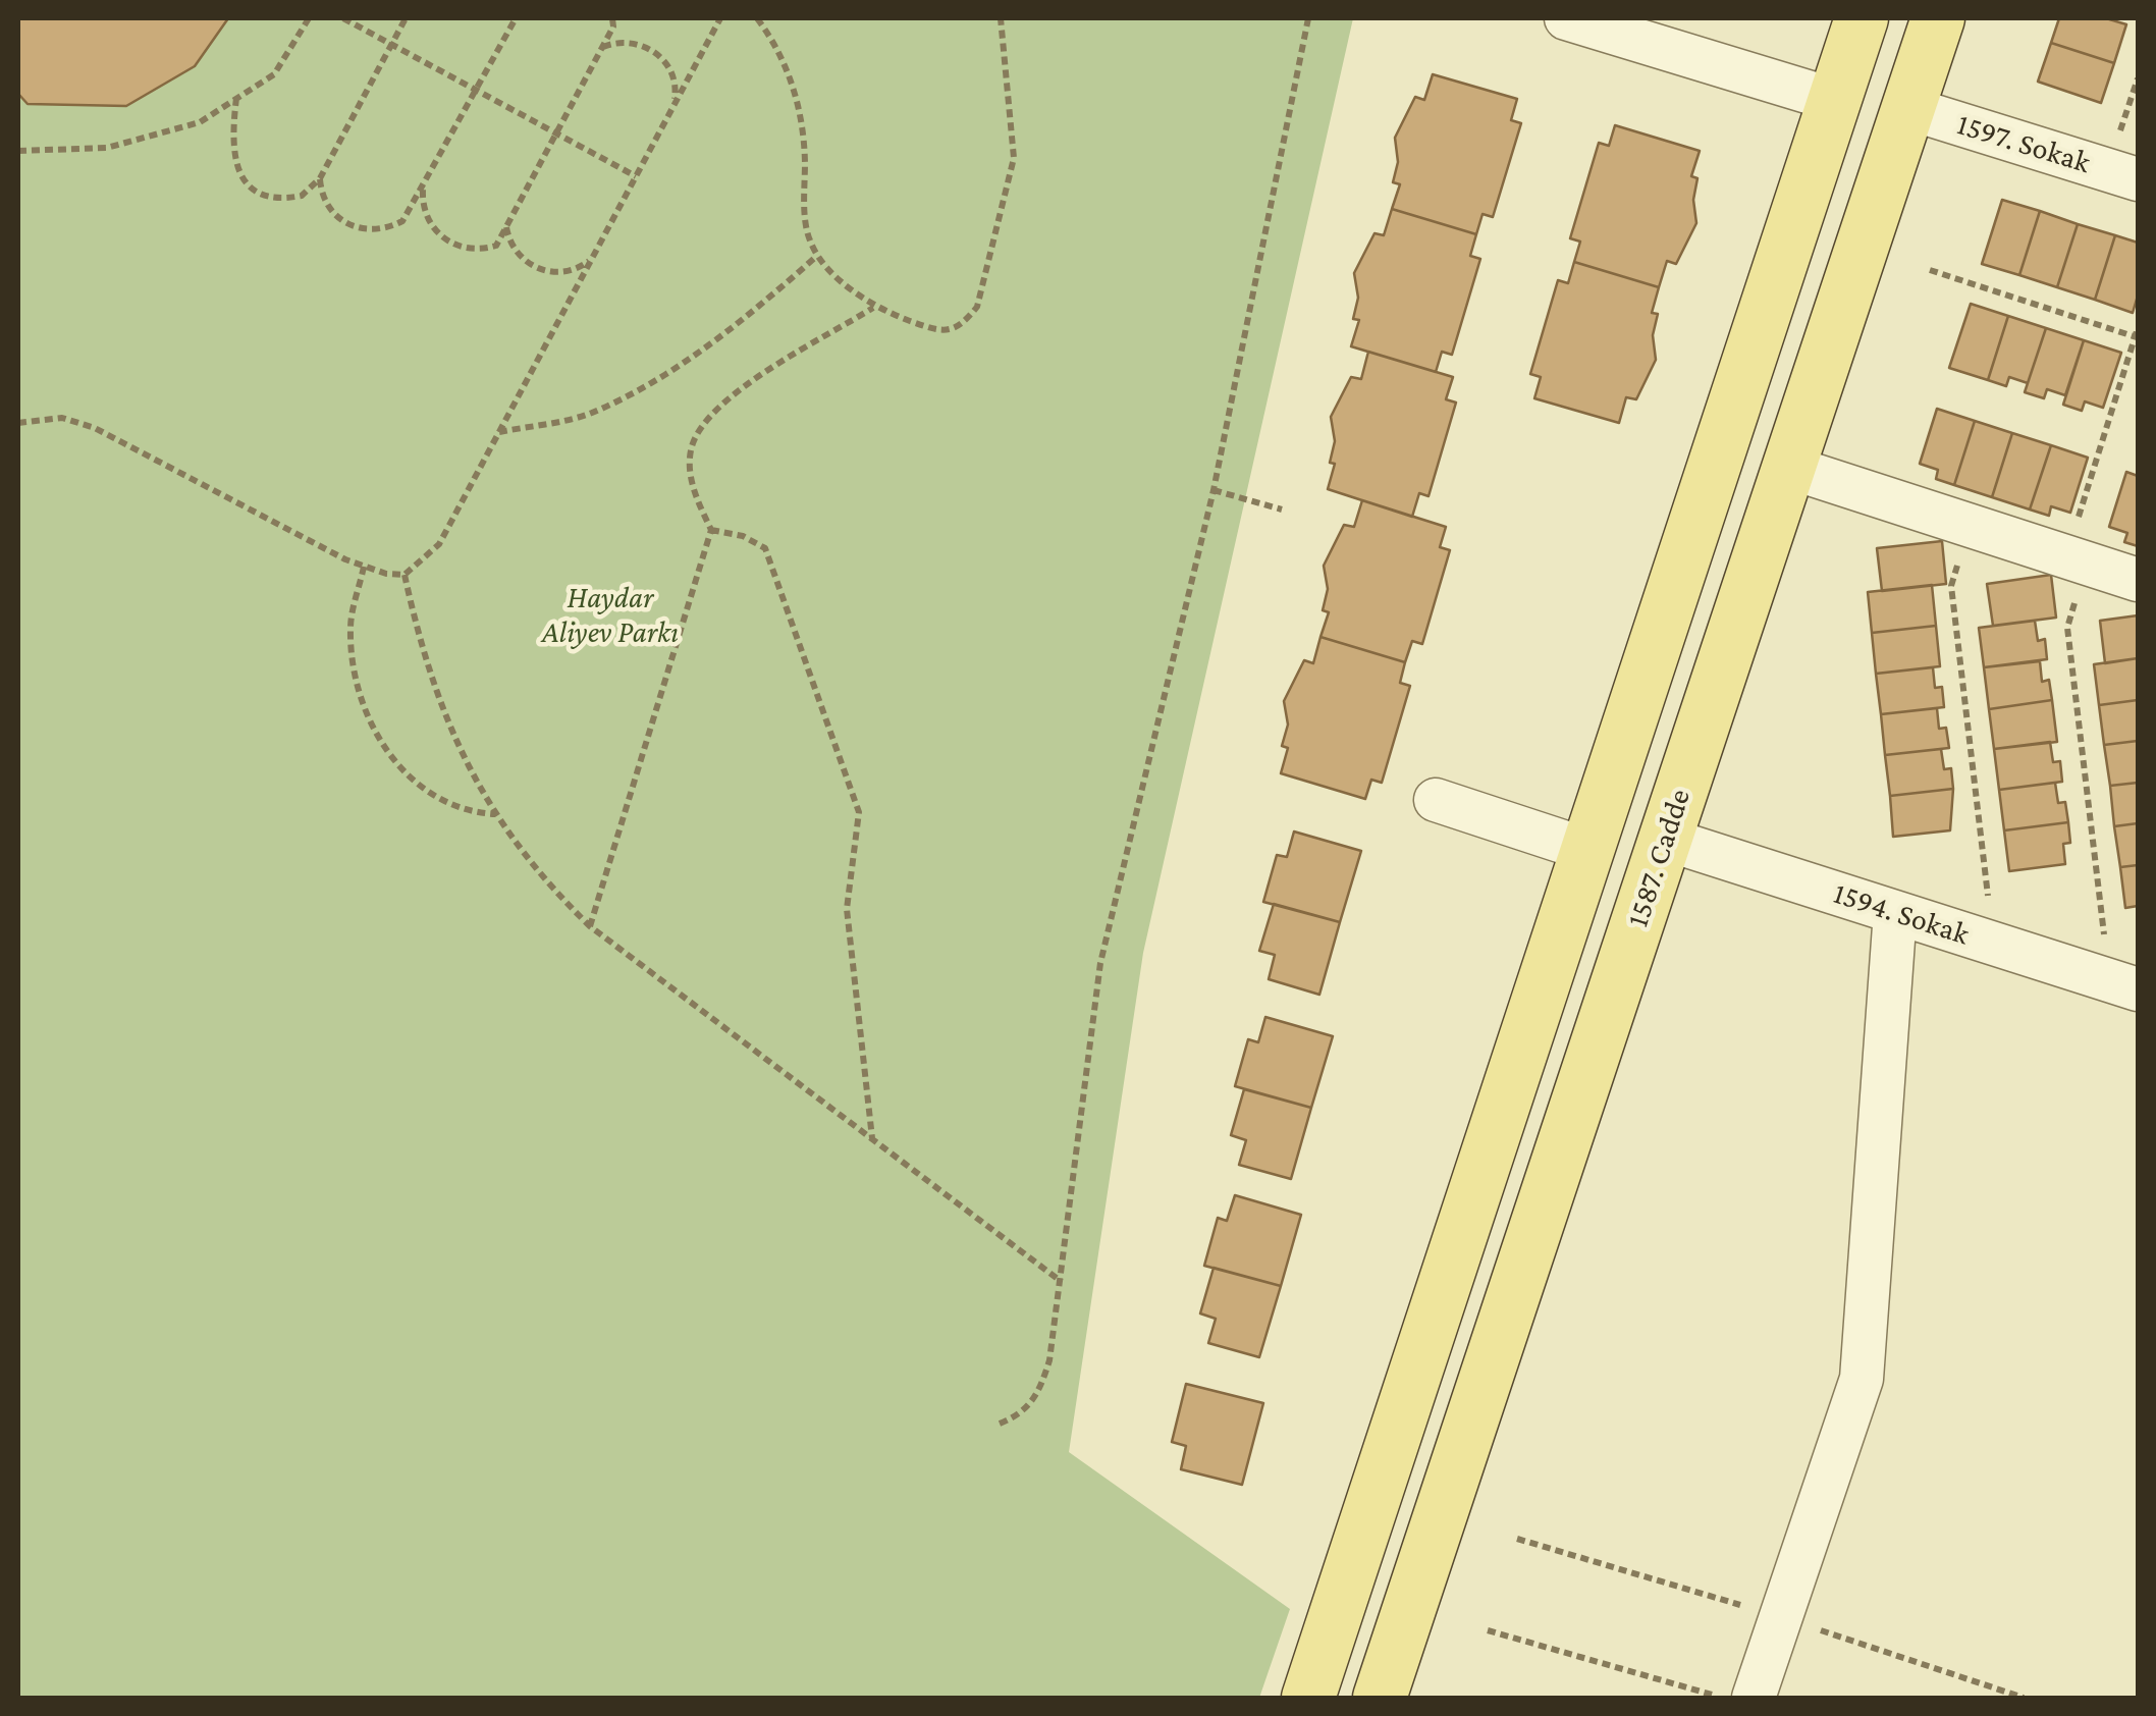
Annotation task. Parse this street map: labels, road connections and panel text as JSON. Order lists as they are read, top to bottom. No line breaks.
{"streets":{"main road":["1587. Cadde"],"street":["1597. Sokak","1594. Sokak"]},"crossings":[["1597. Sokak","1587. Cadde"],["1587. Cadde","1594. Sokak"]],"parks":["Haydar Aliyev Parkı"]}
